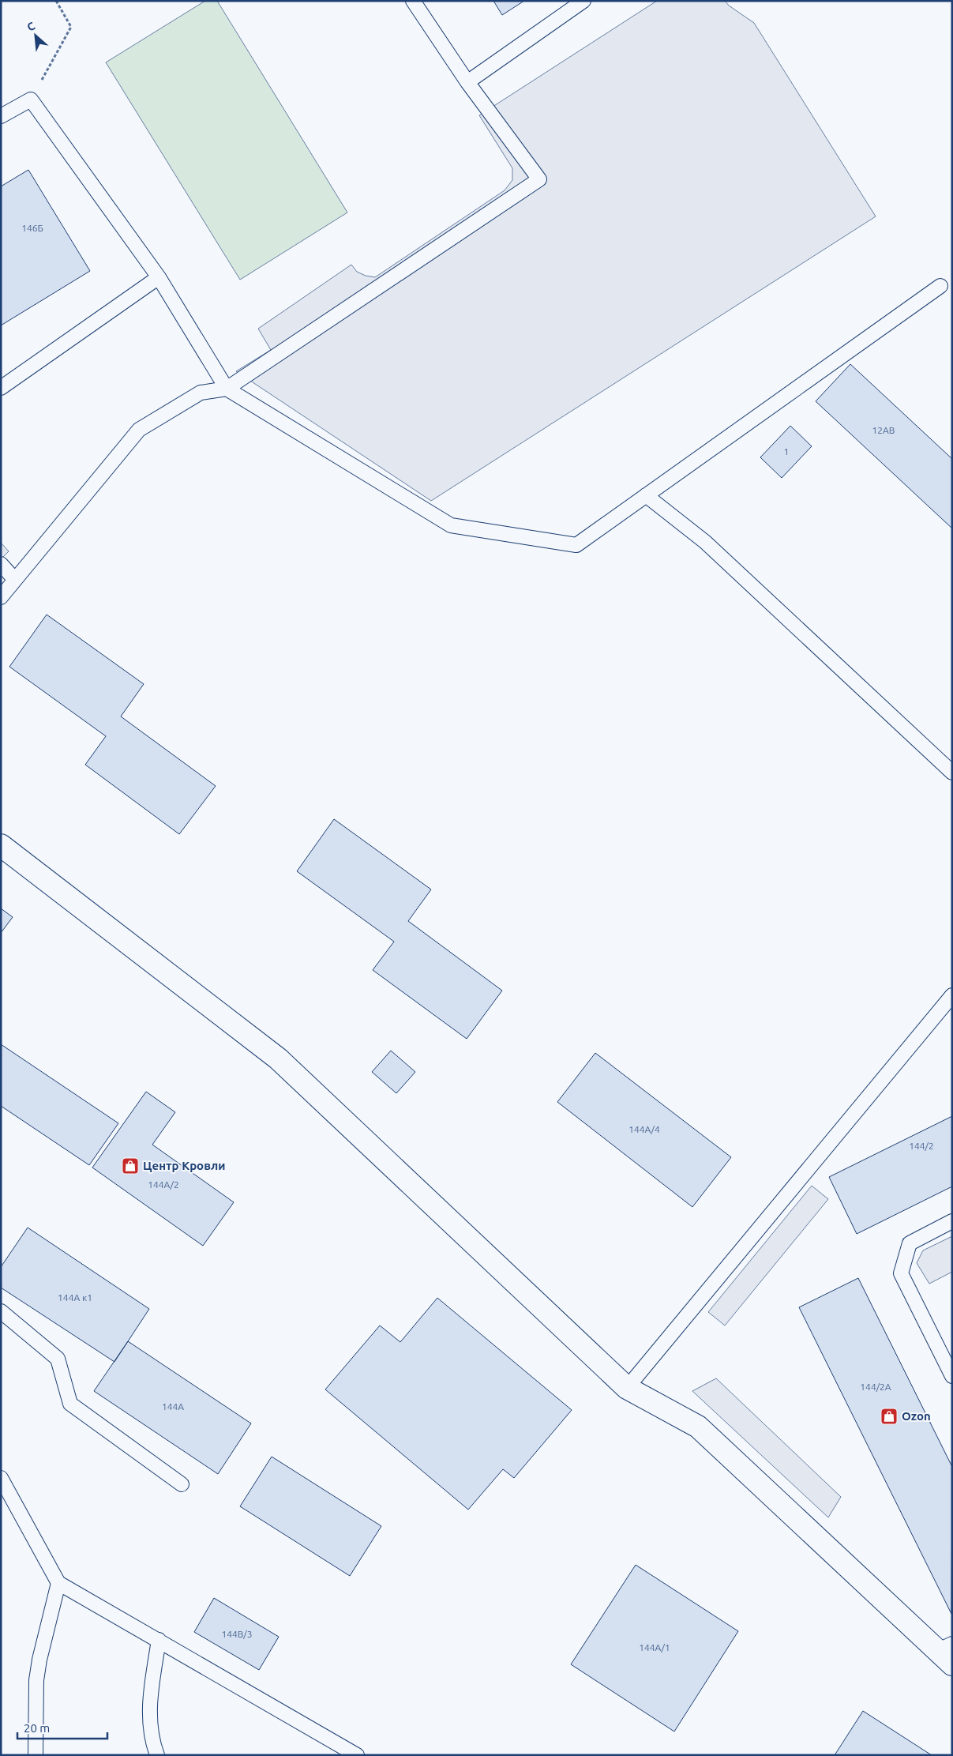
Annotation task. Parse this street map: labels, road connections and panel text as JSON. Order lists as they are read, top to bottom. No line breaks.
{"places":{"shop":["Центр Кровли","Ozon"]},"house_numbers":["146Б","12АВ","1","144А/4","144/2","144А/2","144А к1","144/2А","144А","144В/3","144А/1"],"scale_bar":"20 m","north":"top left"}
